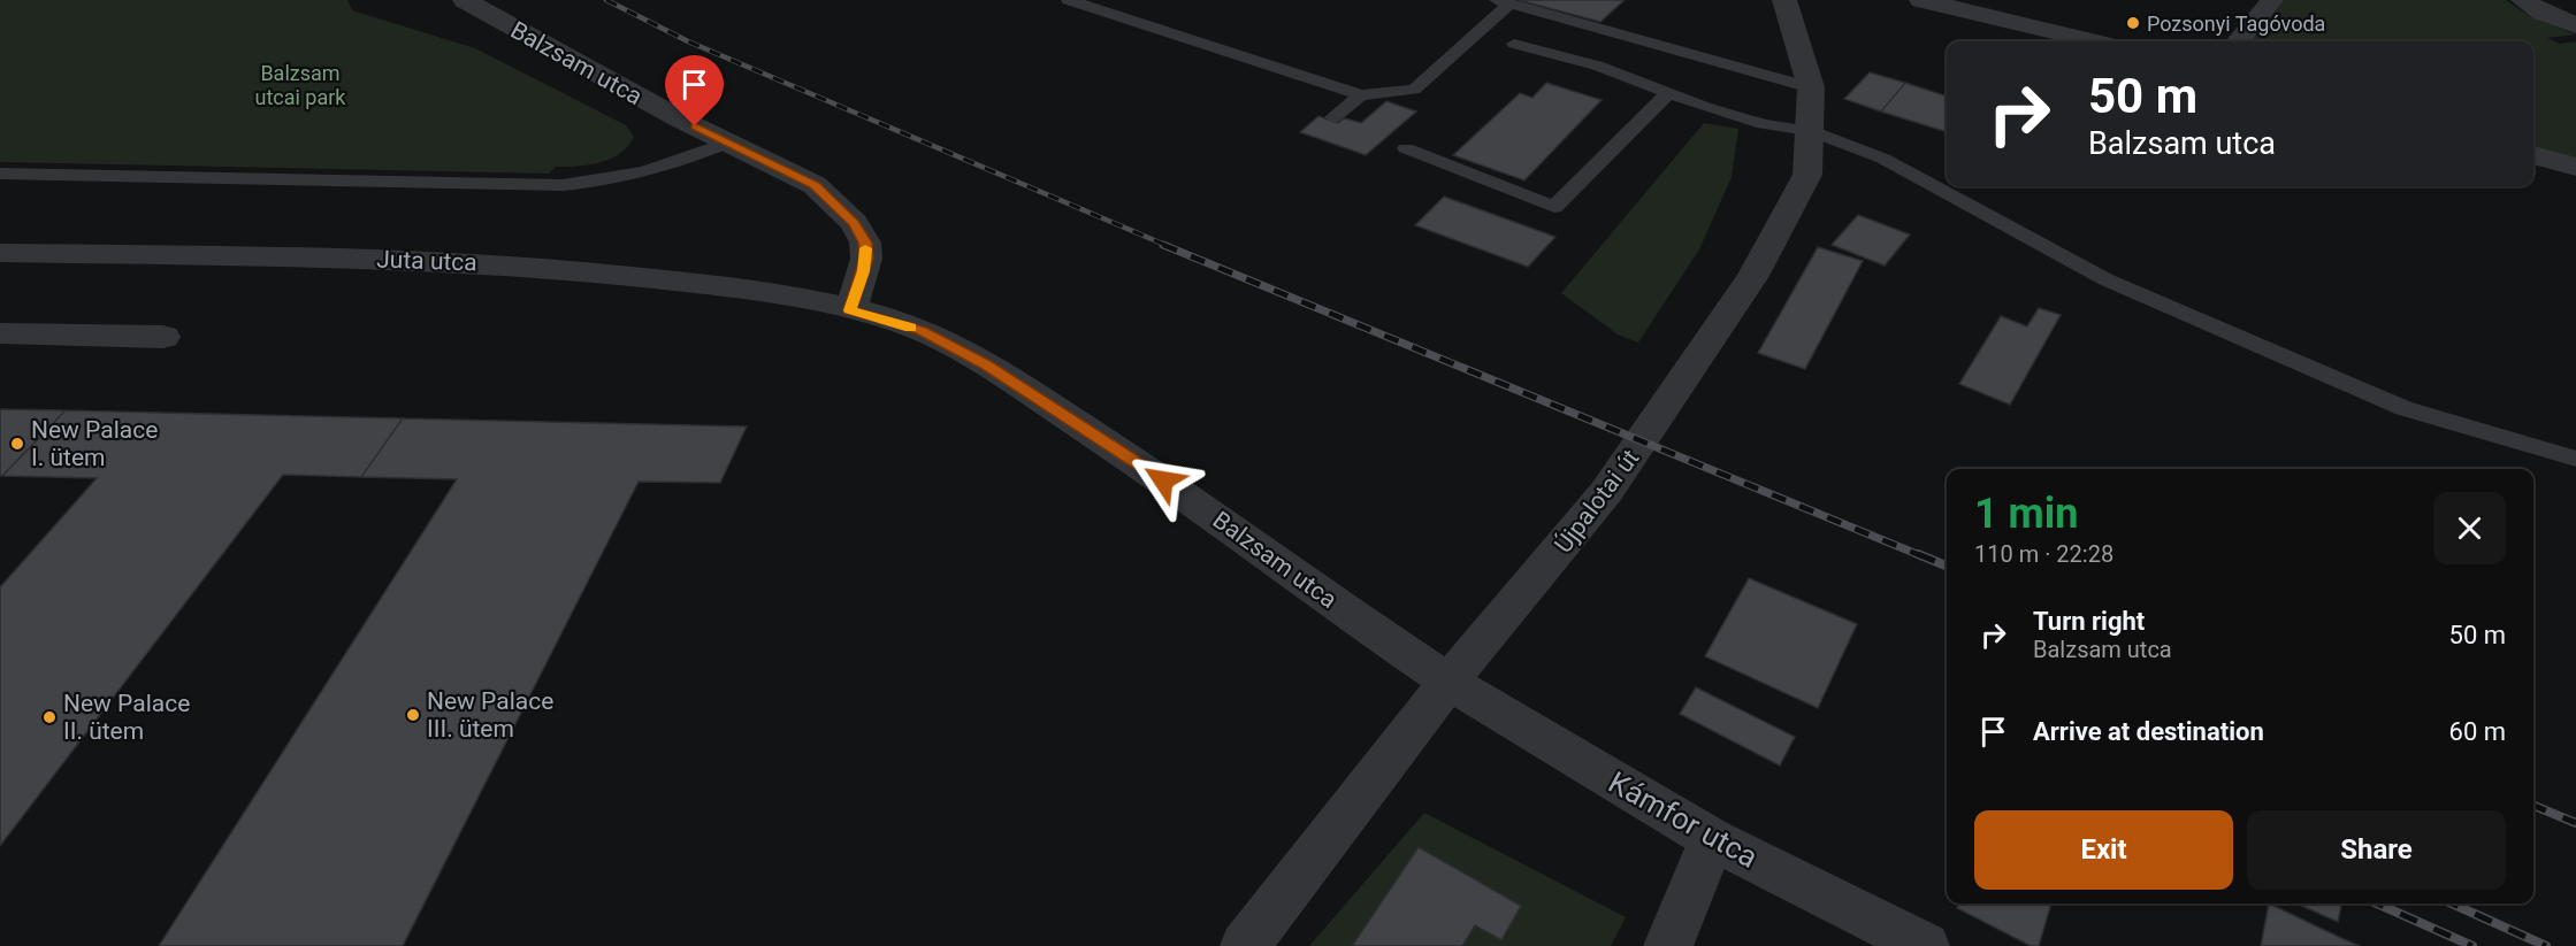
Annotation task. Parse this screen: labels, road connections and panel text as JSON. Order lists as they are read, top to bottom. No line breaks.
{"streets":{"street":["Balzsam utca","Juta utca","Újpalotai út","Kámfor utca"]},"crossings":[["Balzsam utca","Juta utca"],["Balzsam utca","Újpalotai út"],["Balzsam utca","Kámfor utca"],["Újpalotai út","Kámfor utca"]],"parks":["Balzsam utcai park"],"places":["Pozsonyi Tagóvoda","New Palace I. ütem","New Palace III. ütem","New Palace II. ütem"],"page":{"turn":["50 m","Balzsam utca"],"heading":["1 min","110 m · 22:28"],"list":[{"name":"Turn right","note":"Balzsam utca","value":"50 m"},{"name":"Arrive at destination","value":"60 m"}],"buttons":["Exit","Share"]}}
